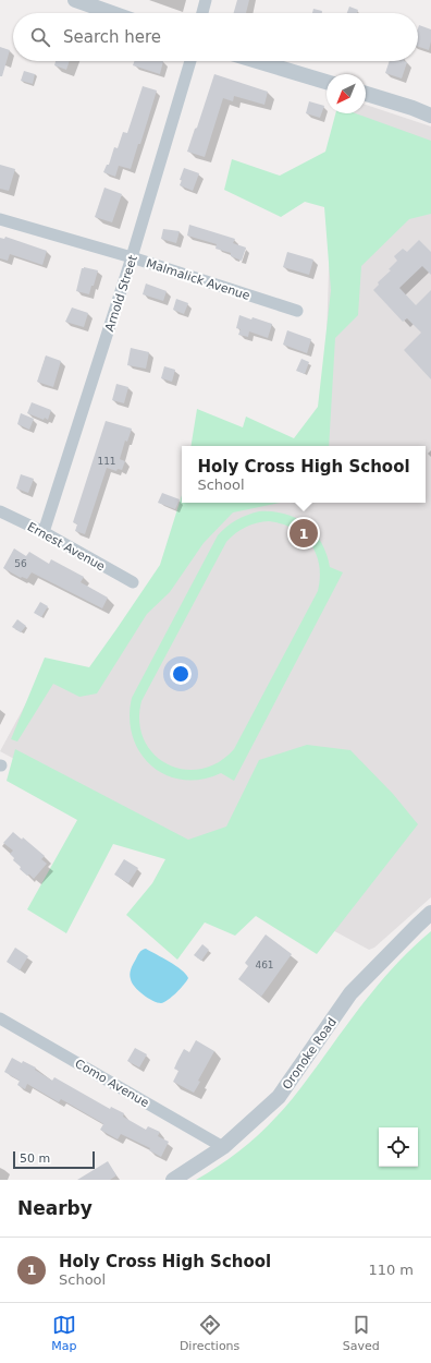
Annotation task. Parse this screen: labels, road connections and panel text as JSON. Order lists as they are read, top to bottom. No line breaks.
{"streets":{"street":["Malmalick Avenue","Arnold Street","Ernest Avenue","Oronoke Road","Como Avenue"]},"crossings":[["Malmalick Avenue","Arnold Street"],["Arnold Street","Ernest Avenue"],["Oronoke Road","Como Avenue"]],"house_numbers":["111","56","461"],"scale_bar":"50 m","north":"bottom left","page":{"search":"Search here","popup":["Holy Cross High School","School"],"pins":"1","scale":"50 m","heading":"Nearby","list":[{"mark":"1","name":"Holy Cross High School","note":"School","value":"110 m"}],"nav":["Map","Directions","Saved"]}}
